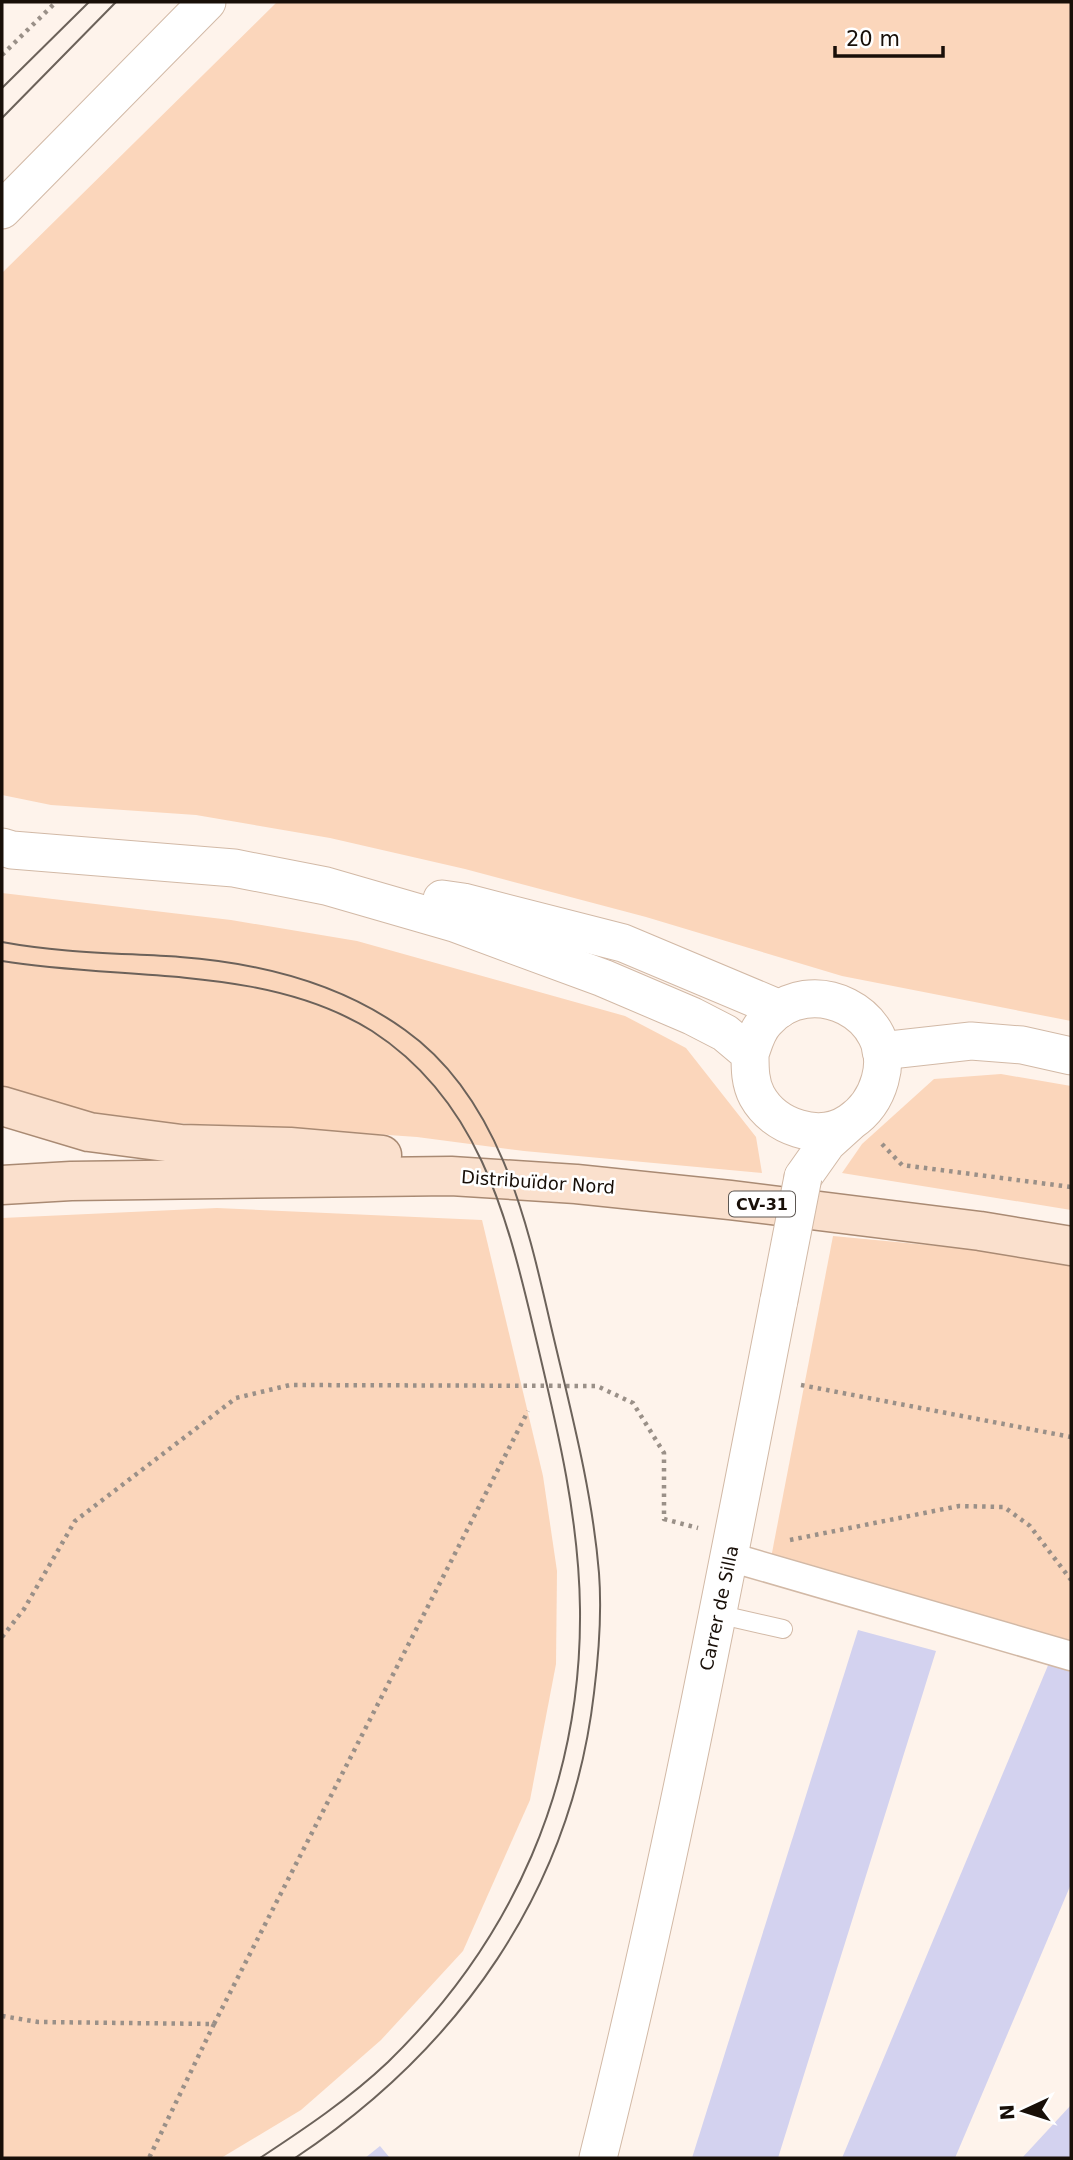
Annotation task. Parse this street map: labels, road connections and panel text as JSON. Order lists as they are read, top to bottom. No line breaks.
{"streets":{"main road":["Distribuïdor Nord","CV-31"],"street":["Carrer de Silla"]},"scale_bar":"20 m","north":"left"}
